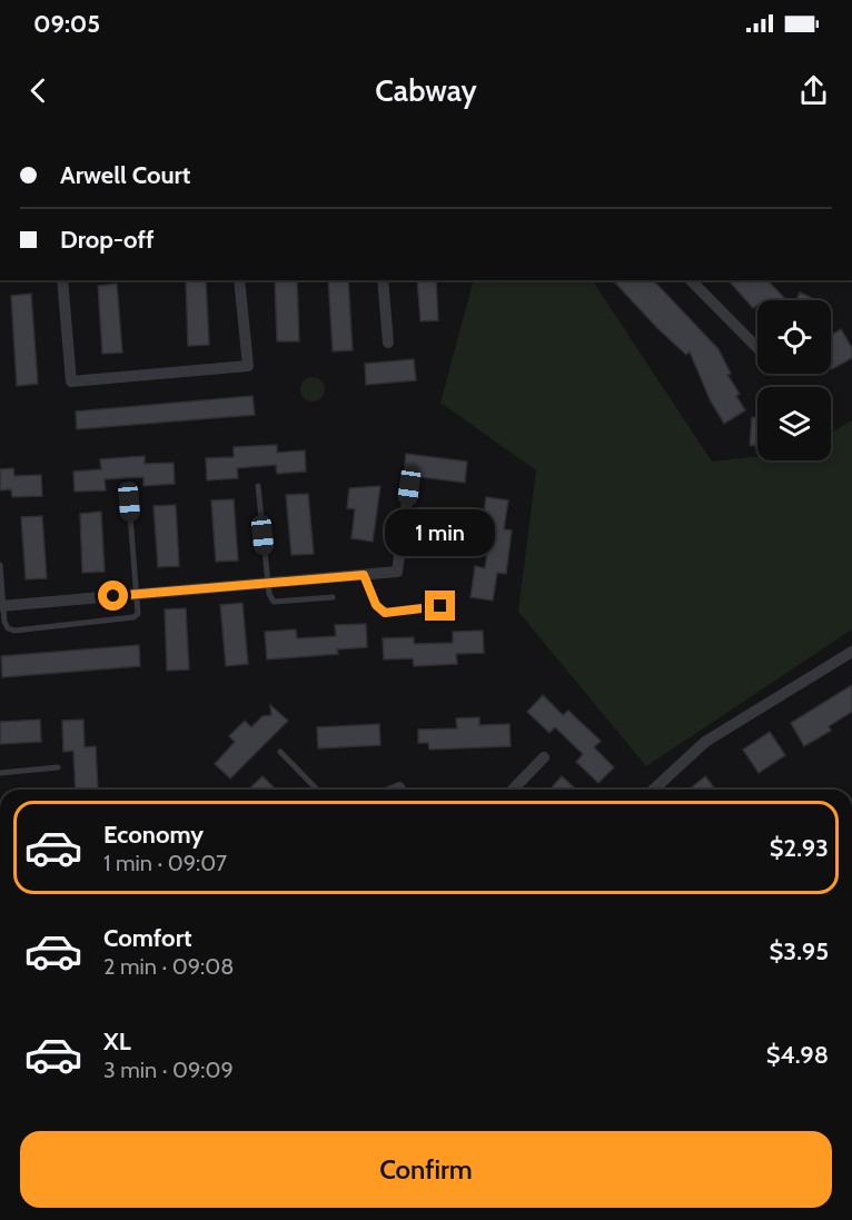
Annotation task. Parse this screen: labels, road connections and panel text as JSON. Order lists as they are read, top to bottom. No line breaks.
{"page":{"status":"09:05","header":"Cabway","banner":["Arwell Court","Drop-off"],"bubble":"1 min","list":[{"name":"Economy","note":"1 min · 09:07","value":"$2.93"},{"name":"Comfort","note":"2 min · 09:08","value":"$3.95"},{"name":"XL","note":"3 min · 09:09","value":"$4.98"}],"buttons":"Confirm"}}
